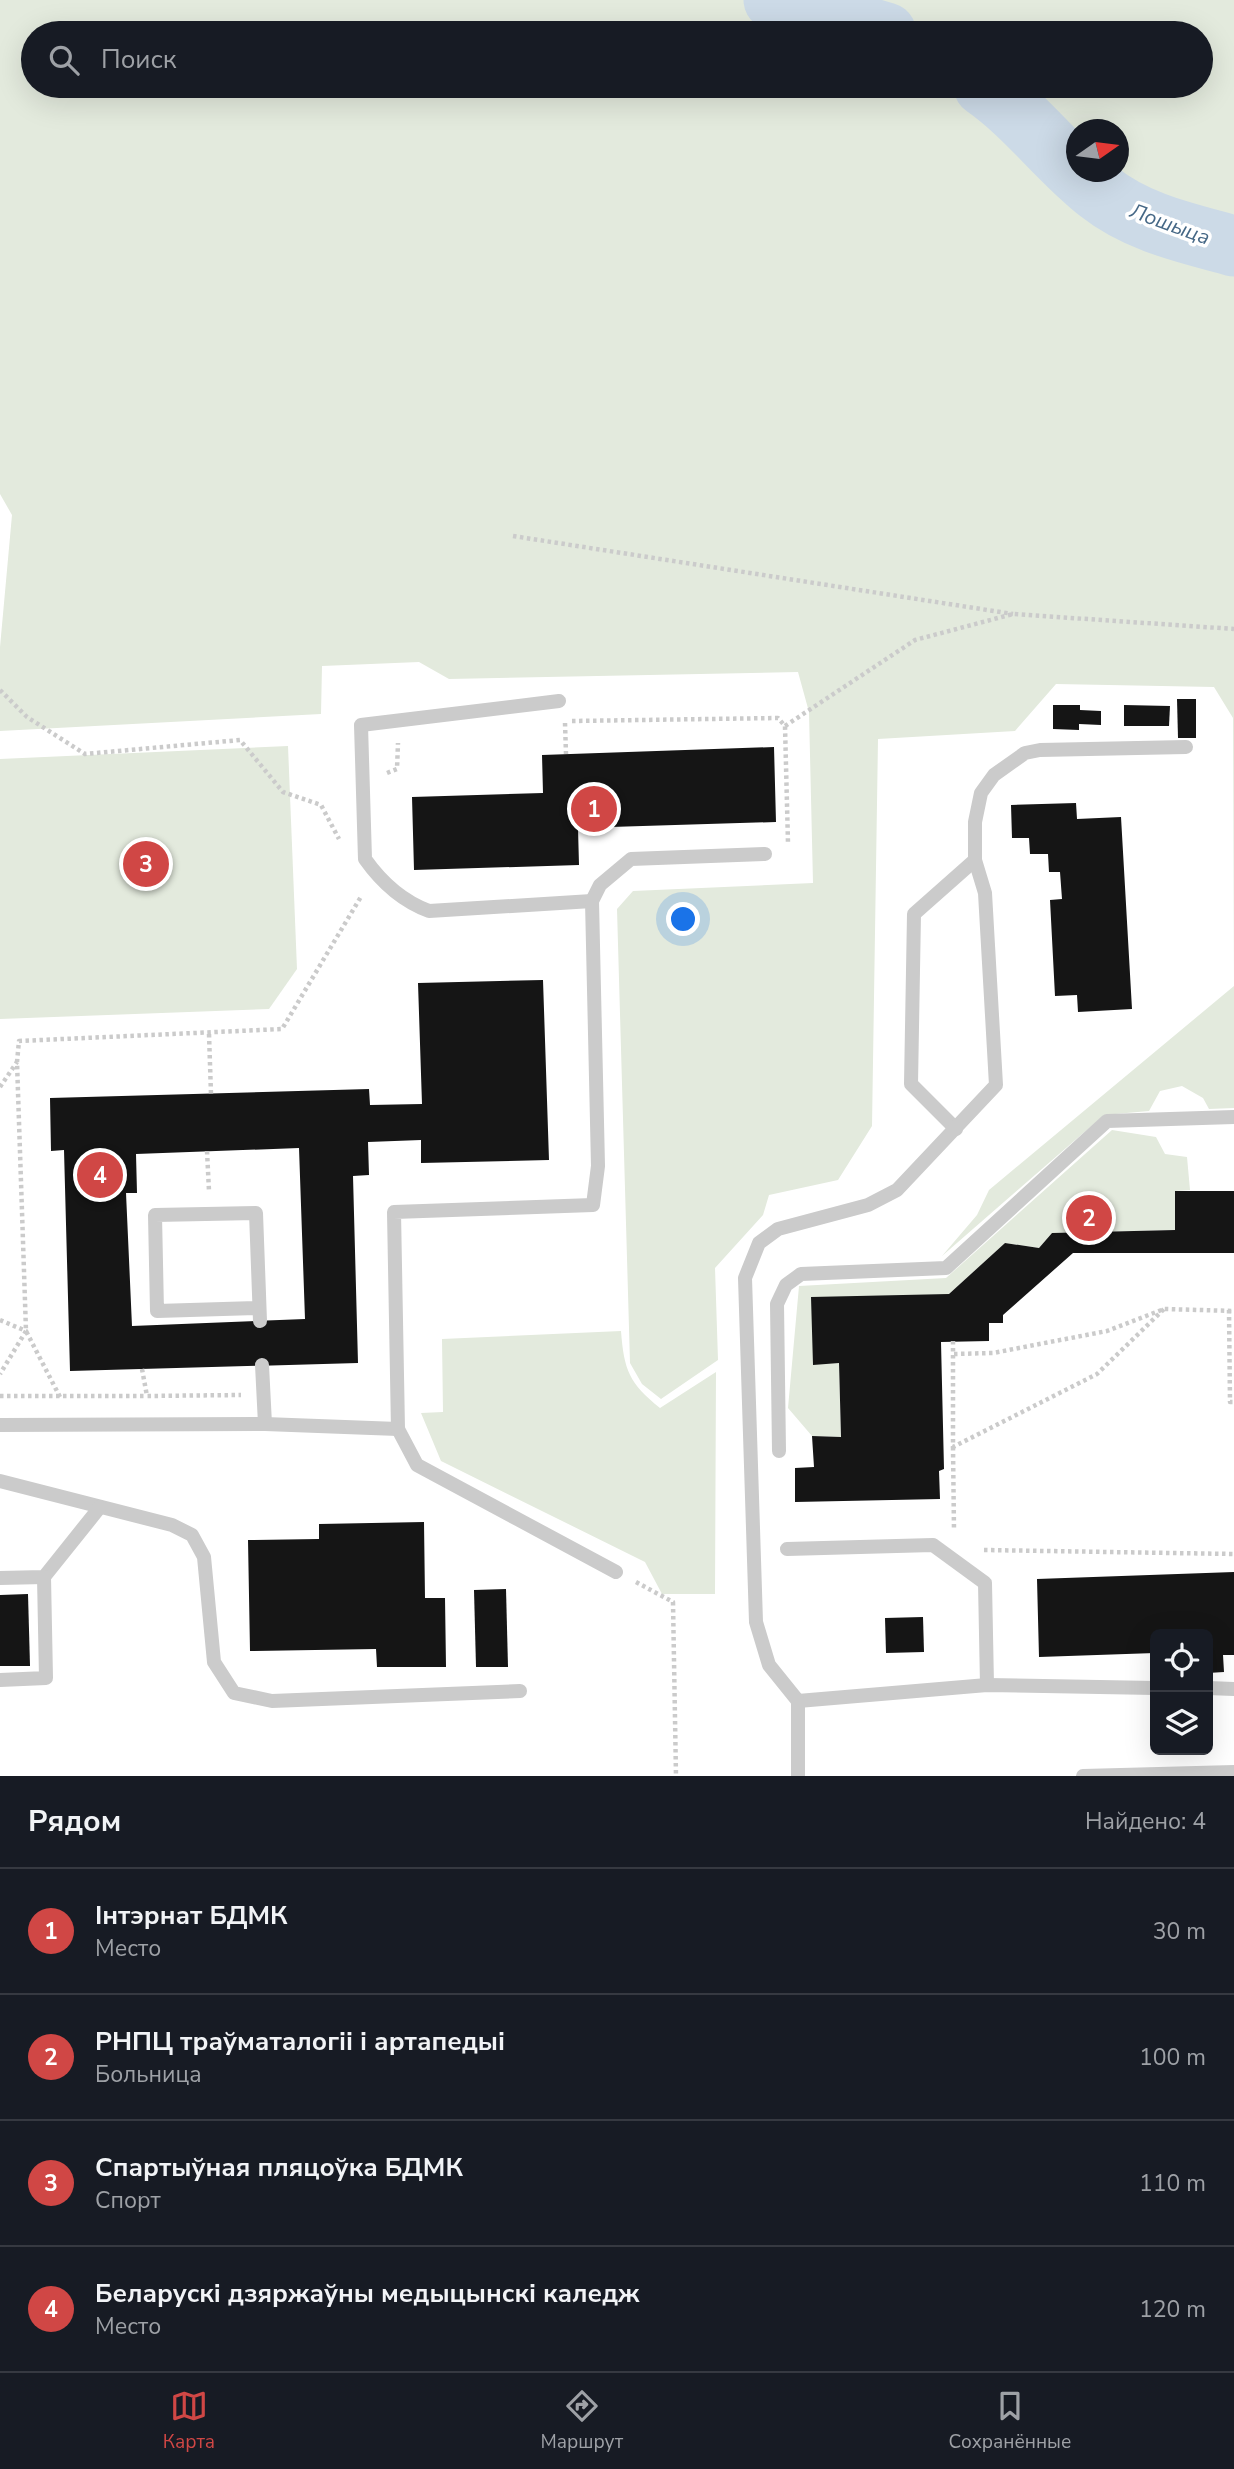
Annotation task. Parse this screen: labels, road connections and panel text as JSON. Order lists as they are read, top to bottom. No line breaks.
{"water":["Лошыца"],"north":"right","page":{"search":"Поиск","pins":["1","3","4","2"],"heading":["Рядом","Найдено: 4"],"list":[{"mark":"1","name":"Інтэрнат БДМК","note":"Место","value":"30 m"},{"mark":"2","name":"РНПЦ траўматалогіі і артапедыі","note":"Больница","value":"100 m"},{"mark":"3","name":"Спартыўная пляцоўка БДМК","note":"Спорт","value":"110 m"},{"mark":"4","name":"Беларускі дзяржаўны медыцынскі каледж","note":"Место","value":"120 m"}],"nav":["Карта","Маршрут","Сохранённые"]}}
